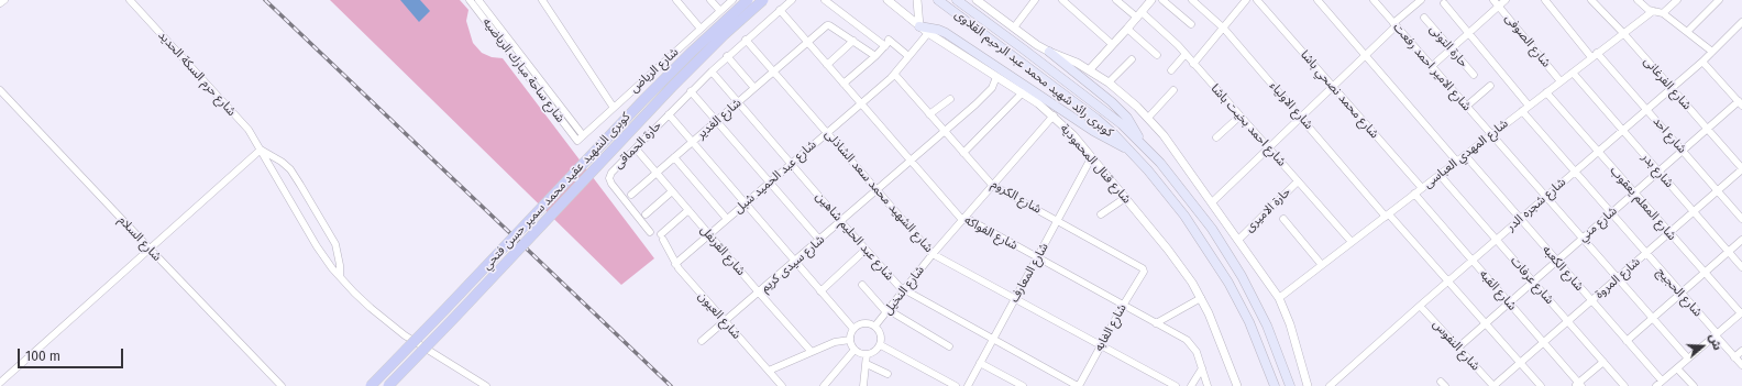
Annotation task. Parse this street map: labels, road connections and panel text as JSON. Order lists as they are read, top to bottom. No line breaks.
{"streets":{"main road":["كوبرى رائد شهيد محمد عبد الرحيم القلاوى","كوبرى الشهيد عقيد محمد سمير حسن فتحي"],"street":["شارع الصوفى","حارة التونى","شارع الامير احمد رفعت","شارع ساحة مبارك الرياضيه","شارع الرياض","شارع حرم السكة الحديد","شارع الفرغانى","شارع محمد نصحي باشا","شارع الاولياء","شارع الغدير","شارع احمد بخيت باشا","شارع احد","حارة الحماقى","شارع المهدي العباسى","شارع قنال المحمودية","شارع بدر","شارع عبد الحميد شبل","شارع الشهيد محمد سعد الشاذلى","شارع الكروم","شارع المعلم يعقوب","شارع شجره الدر","حارة الاميرى","شارع مني","شارع الفواكه","شارع عبد الحليم شاهين","شارع السلام","شارع القرنفل","شارع سيدى كريم","شارع الكعبه","شارع المعارف","شارع المروة","شارع عرفات","شارع النخيل","شارع القبه","شارع الحجيج","شارع العيون","شارع الغابه","شارع النفوس"]},"crossings":[["شارع الصوفى","شارع المهدي العباسى"],["شارع الامير احمد رفعت","شارع المهدي العباسى"],["شارع الامير احمد رفعت","شارع شجره الدر"],["شارع الامير احمد رفعت","شارع مني"],["شارع الامير احمد رفعت","شارع المروة"],["شارع ساحة مبارك الرياضيه","شارع الرياض"],["شارع الفرغانى","شارع المهدي العباسى"],["شارع الفرغانى","شارع شجره الدر"],["شارع الفرغانى","شارع مني"],["شارع الفرغانى","شارع المروة"],["شارع محمد نصحي باشا","شارع المهدي العباسى"],["شارع الاولياء","شارع المهدي العباسى"],["شارع الاولياء","شارع شجره الدر"],["شارع الاولياء","شارع مني"],["شارع الاولياء","شارع المروة"],["شارع الغدير","شارع الشهيد محمد سعد الشاذلى"],["شارع الغدير","شارع الفواكه"],["شارع الغدير","شارع عبد الحليم شاهين"],["شارع الغدير","شارع القرنفل"],["شارع احمد بخيت باشا","شارع المهدي العباسى"],["شارع احمد بخيت باشا","حارة الاميرى"],["شارع احد","شارع المهدي العباسى"],["شارع احد","شارع شجره الدر"],["شارع احد","شارع مني"],["شارع احد","شارع المروة"],["حارة الحماقى","شارع الشهيد محمد سعد الشاذلى"],["حارة الحماقى","شارع الفواكه"],["حارة الحماقى","شارع عبد الحليم شاهين"],["حارة الحماقى","شارع القرنفل"],["شارع المهدي العباسى","شارع بدر"],["شارع المهدي العباسى","شارع المعلم يعقوب"],["شارع المهدي العباسى","شارع الكعبه"],["شارع المهدي العباسى","شارع عرفات"],["شارع المهدي العباسى","شارع القبه"],["شارع المهدي العباسى","شارع الحجيج"],["شارع قنال المحمودية","شارع عبد الحميد شبل"],["شارع قنال المحمودية","شارع سيدى كريم"],["شارع قنال المحمودية","شارع المعارف"],["شارع قنال المحمودية","شارع النخيل"],["شارع بدر","شارع شجره الدر"],["شارع بدر","شارع مني"],["شارع بدر","شارع المروة"],["شارع عبد الحميد شبل","شارع الشهيد محمد سعد الشاذلى"],["شارع عبد الحميد شبل","شارع الكروم"],["شارع عبد الحميد شبل","شارع الفواكه"],["شارع عبد الحميد شبل","شارع عبد الحليم شاهين"],["شارع عبد الحميد شبل","شارع القرنفل"],["شارع عبد الحميد شبل","شارع العيون"],["شارع الشهيد محمد سعد الشاذلى","شارع سيدى كريم"],["شارع الشهيد محمد سعد الشاذلى","شارع المعارف"],["شارع الشهيد محمد سعد الشاذلى","شارع النخيل"],["شارع الشهيد محمد سعد الشاذلى","شارع الغابه"],["شارع الكروم","شارع سيدى كريم"],["شارع الكروم","شارع المعارف"],["شارع الكروم","شارع النخيل"],["شارع الكروم","شارع الغابه"],["شارع المعلم يعقوب","شارع شجره الدر"],["شارع المعلم يعقوب","شارع مني"],["شارع المعلم يعقوب","شارع المروة"],["شارع شجره الدر","شارع الكعبه"],["شارع شجره الدر","شارع عرفات"],["شارع شجره الدر","شارع القبه"],["شارع شجره الدر","شارع الحجيج"],["شارع شجره الدر","شارع النفوس"],["شارع مني","شارع الكعبه"],["شارع مني","شارع عرفات"],["شارع مني","شارع القبه"],["شارع مني","شارع الحجيج"],["شارع مني","شارع النفوس"],["شارع الفواكه","شارع سيدى كريم"],["شارع الفواكه","شارع المعارف"],["شارع الفواكه","شارع النخيل"],["شارع الفواكه","شارع الغابه"],["شارع عبد الحليم شاهين","شارع سيدى كريم"],["شارع عبد الحليم شاهين","شارع المعارف"],["شارع عبد الحليم شاهين","شارع النخيل"],["شارع عبد الحليم شاهين","شارع الغابه"],["شارع القرنفل","شارع سيدى كريم"],["شارع القرنفل","شارع العيون"],["شارع سيدى كريم","شارع العيون"],["شارع الكعبه","شارع المروة"],["شارع المروة","شارع عرفات"],["شارع المروة","شارع القبه"],["شارع المروة","شارع الحجيج"],["شارع المروة","شارع النفوس"]],"scale_bar":"100 m","north":"right"}
